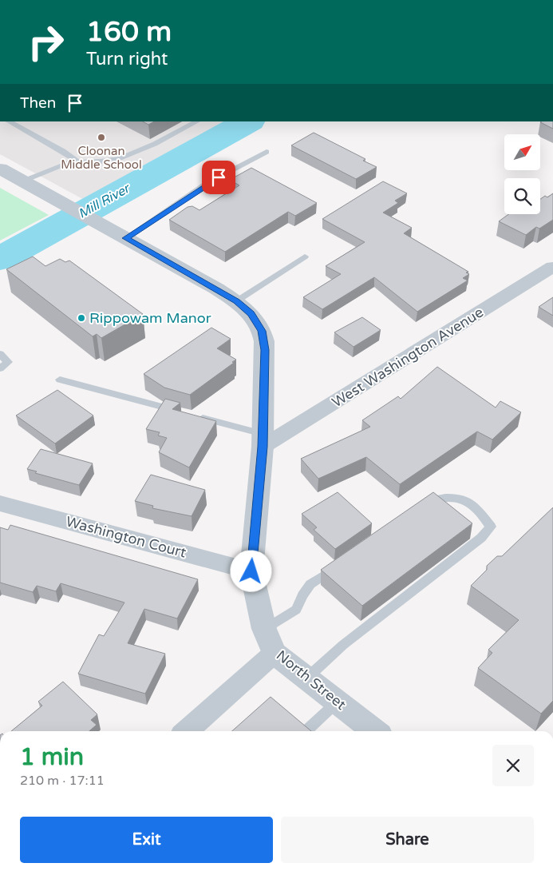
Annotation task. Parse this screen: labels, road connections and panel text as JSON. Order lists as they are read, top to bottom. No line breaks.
{"streets":{"street":["West Washington Avenue","Washington Court","North Street"]},"crossings":[["West Washington Avenue","North Street"],["Washington Court","North Street"]],"water":["Mill River"],"places":["Cloonan Middle School","Rippowam Manor"],"north":"top right","page":{"turn":["160 m","Turn right"],"then":"Then","heading":["1 min","210 m · 17:11"],"buttons":["Exit","Share"]}}
